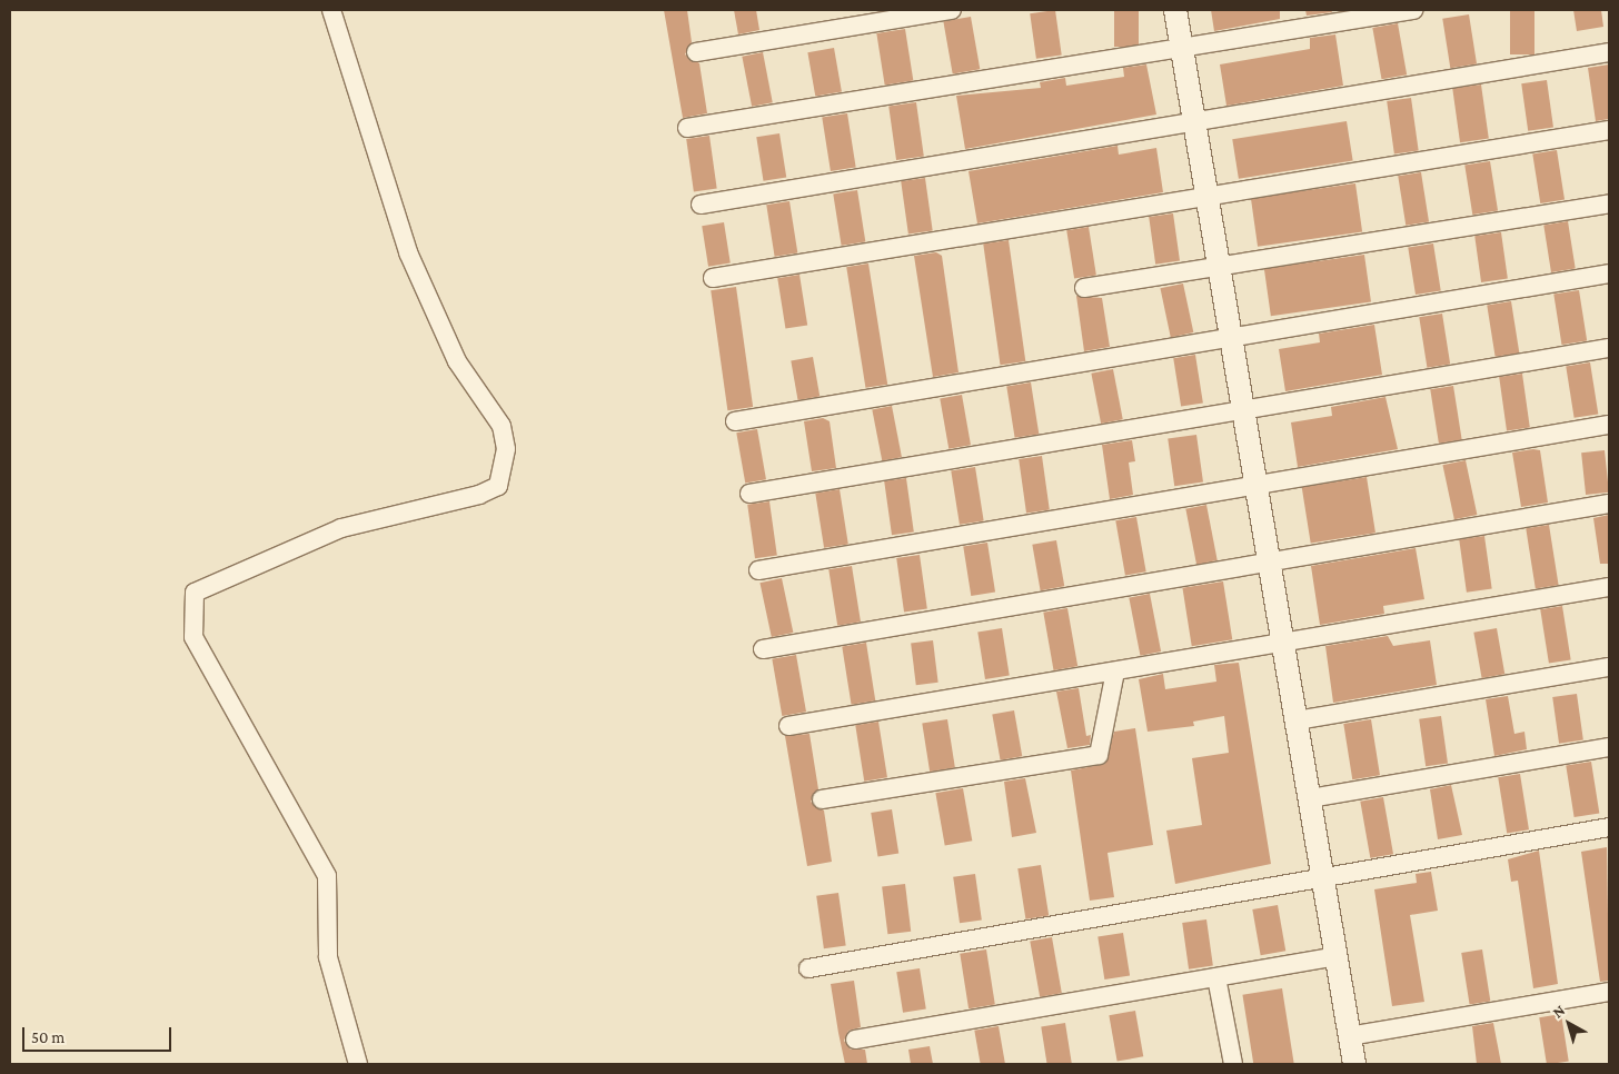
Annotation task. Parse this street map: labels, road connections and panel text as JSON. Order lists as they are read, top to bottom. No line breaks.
{"scale_bar":"50 m","north":"top left"}
